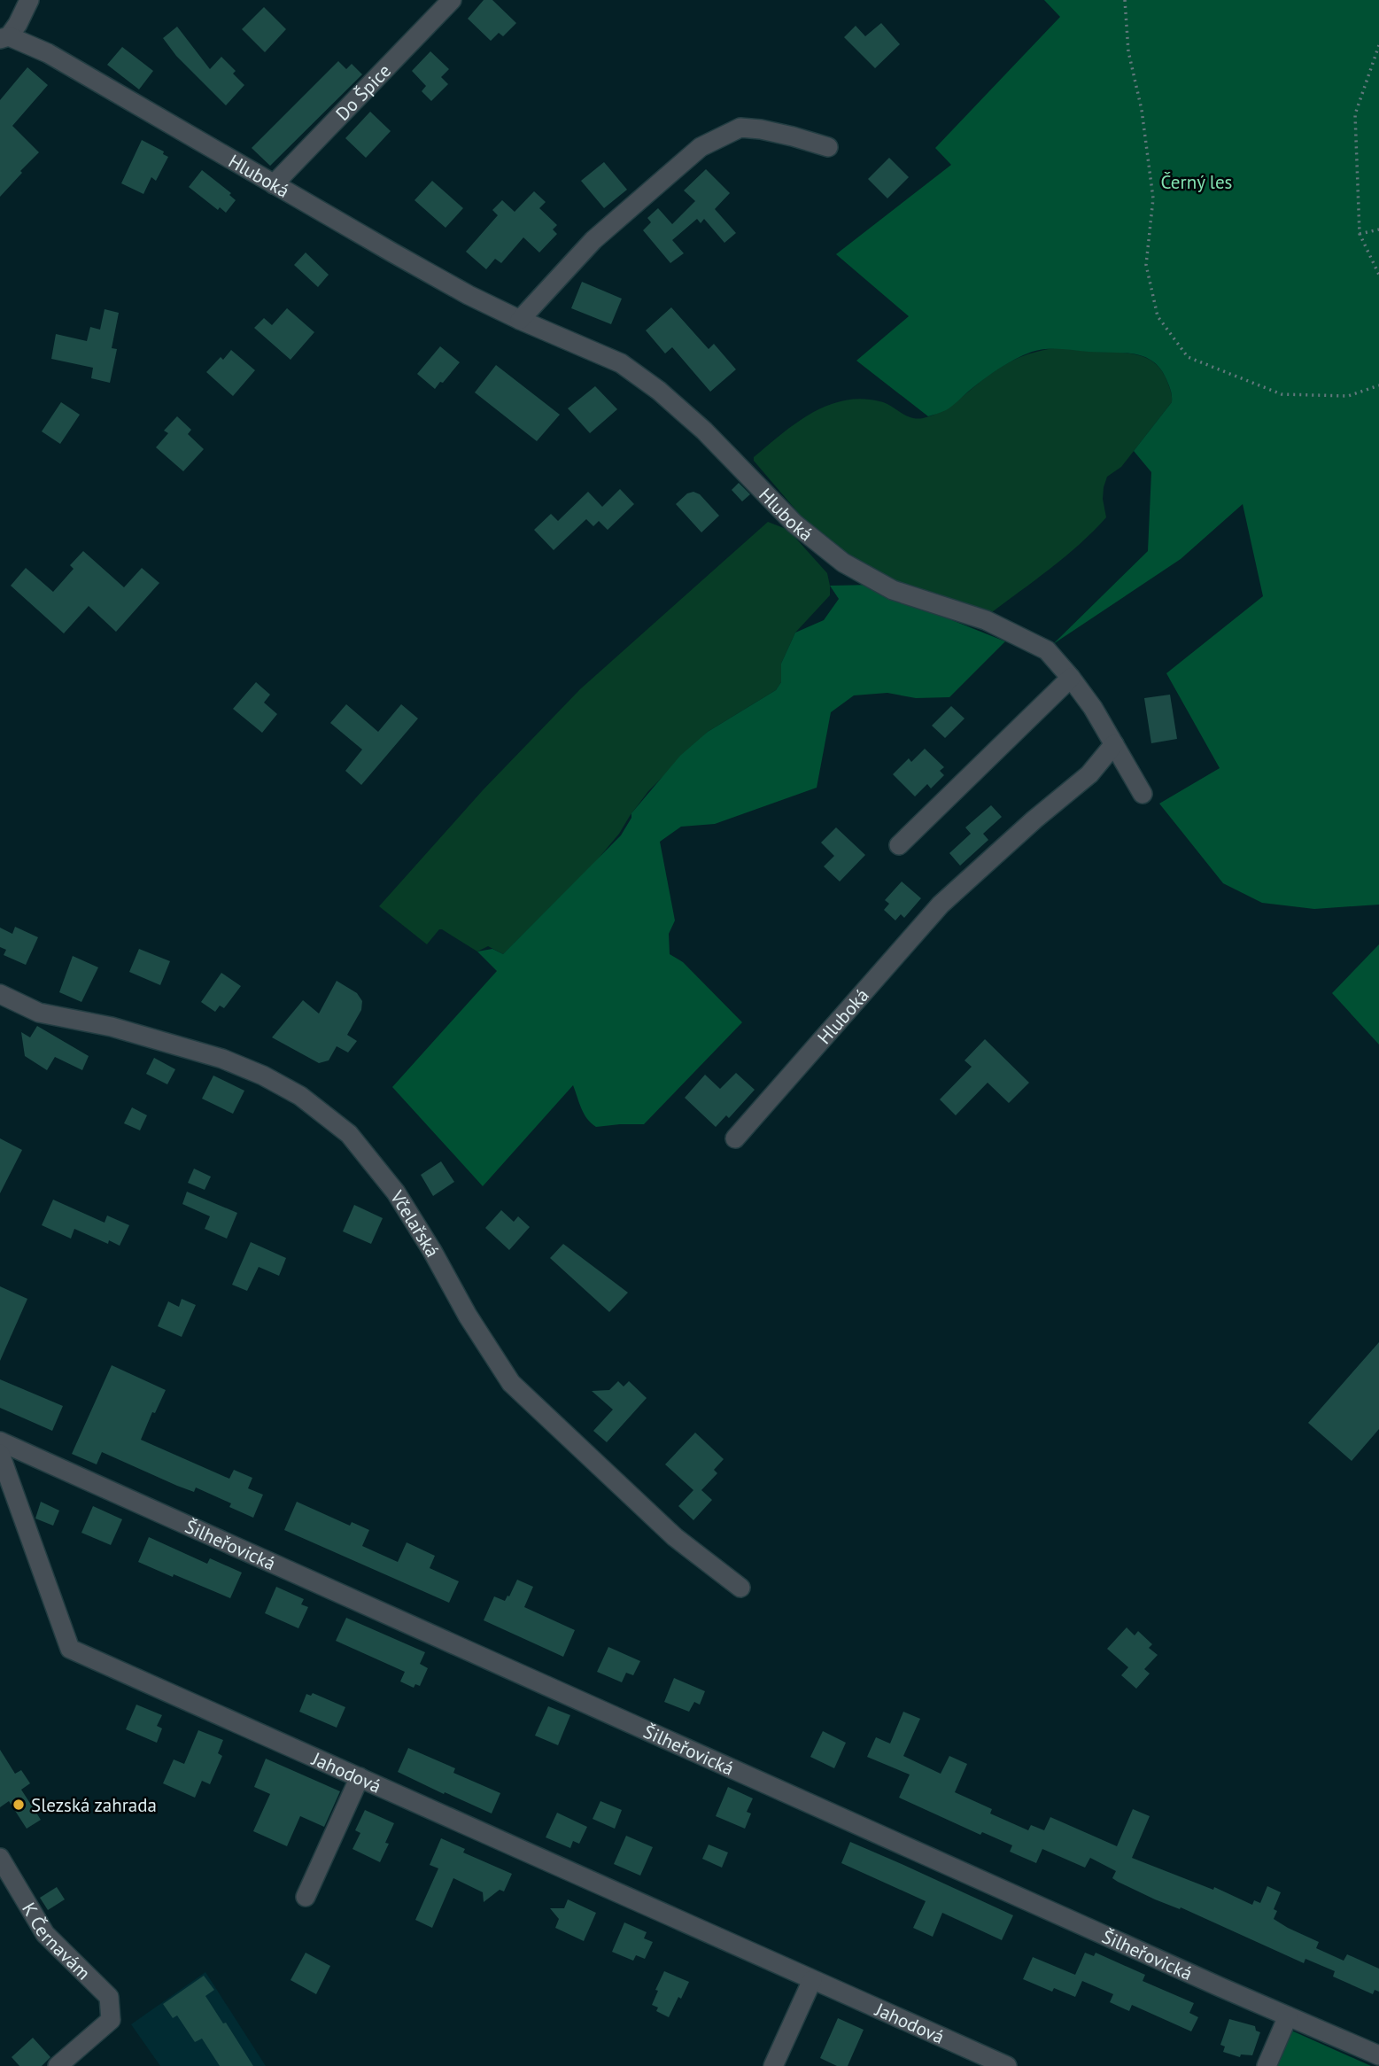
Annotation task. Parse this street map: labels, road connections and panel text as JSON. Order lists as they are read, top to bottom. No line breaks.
{"streets":{"street":["Do Špice","Hluboká","Včelařská","Šilheřovická","Jahodová","K Černavám"]},"crossings":[["Do Špice","Hluboká"]],"parks":["Černý les"],"places":["Slezská zahrada"]}
